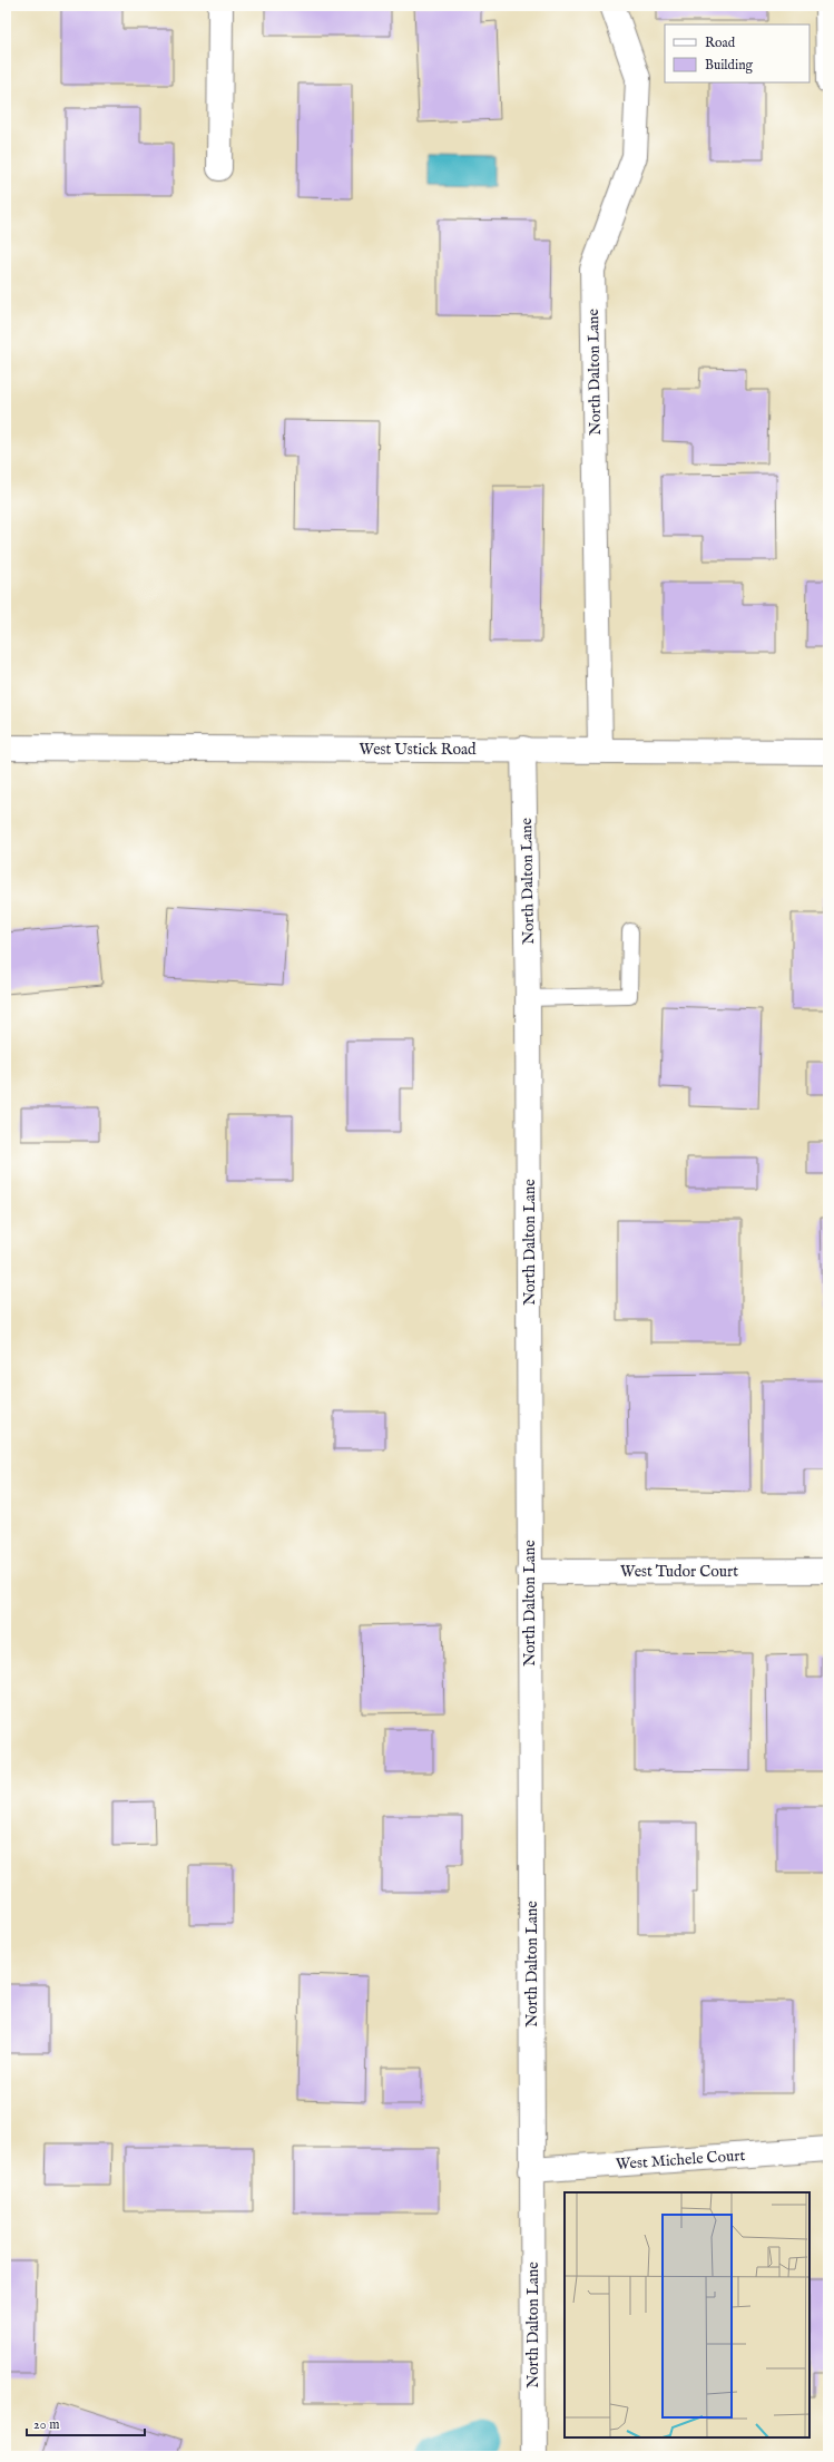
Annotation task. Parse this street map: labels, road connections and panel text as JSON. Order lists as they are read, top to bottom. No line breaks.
{"streets":{"street":["North Dalton Lane","West Ustick Road","West Tudor Court","West Michele Court"]},"crossings":[["North Dalton Lane","West Ustick Road"],["North Dalton Lane","West Tudor Court"],["North Dalton Lane","West Michele Court"]],"legend":["Road","Building"],"scale_bar":"20 m"}
